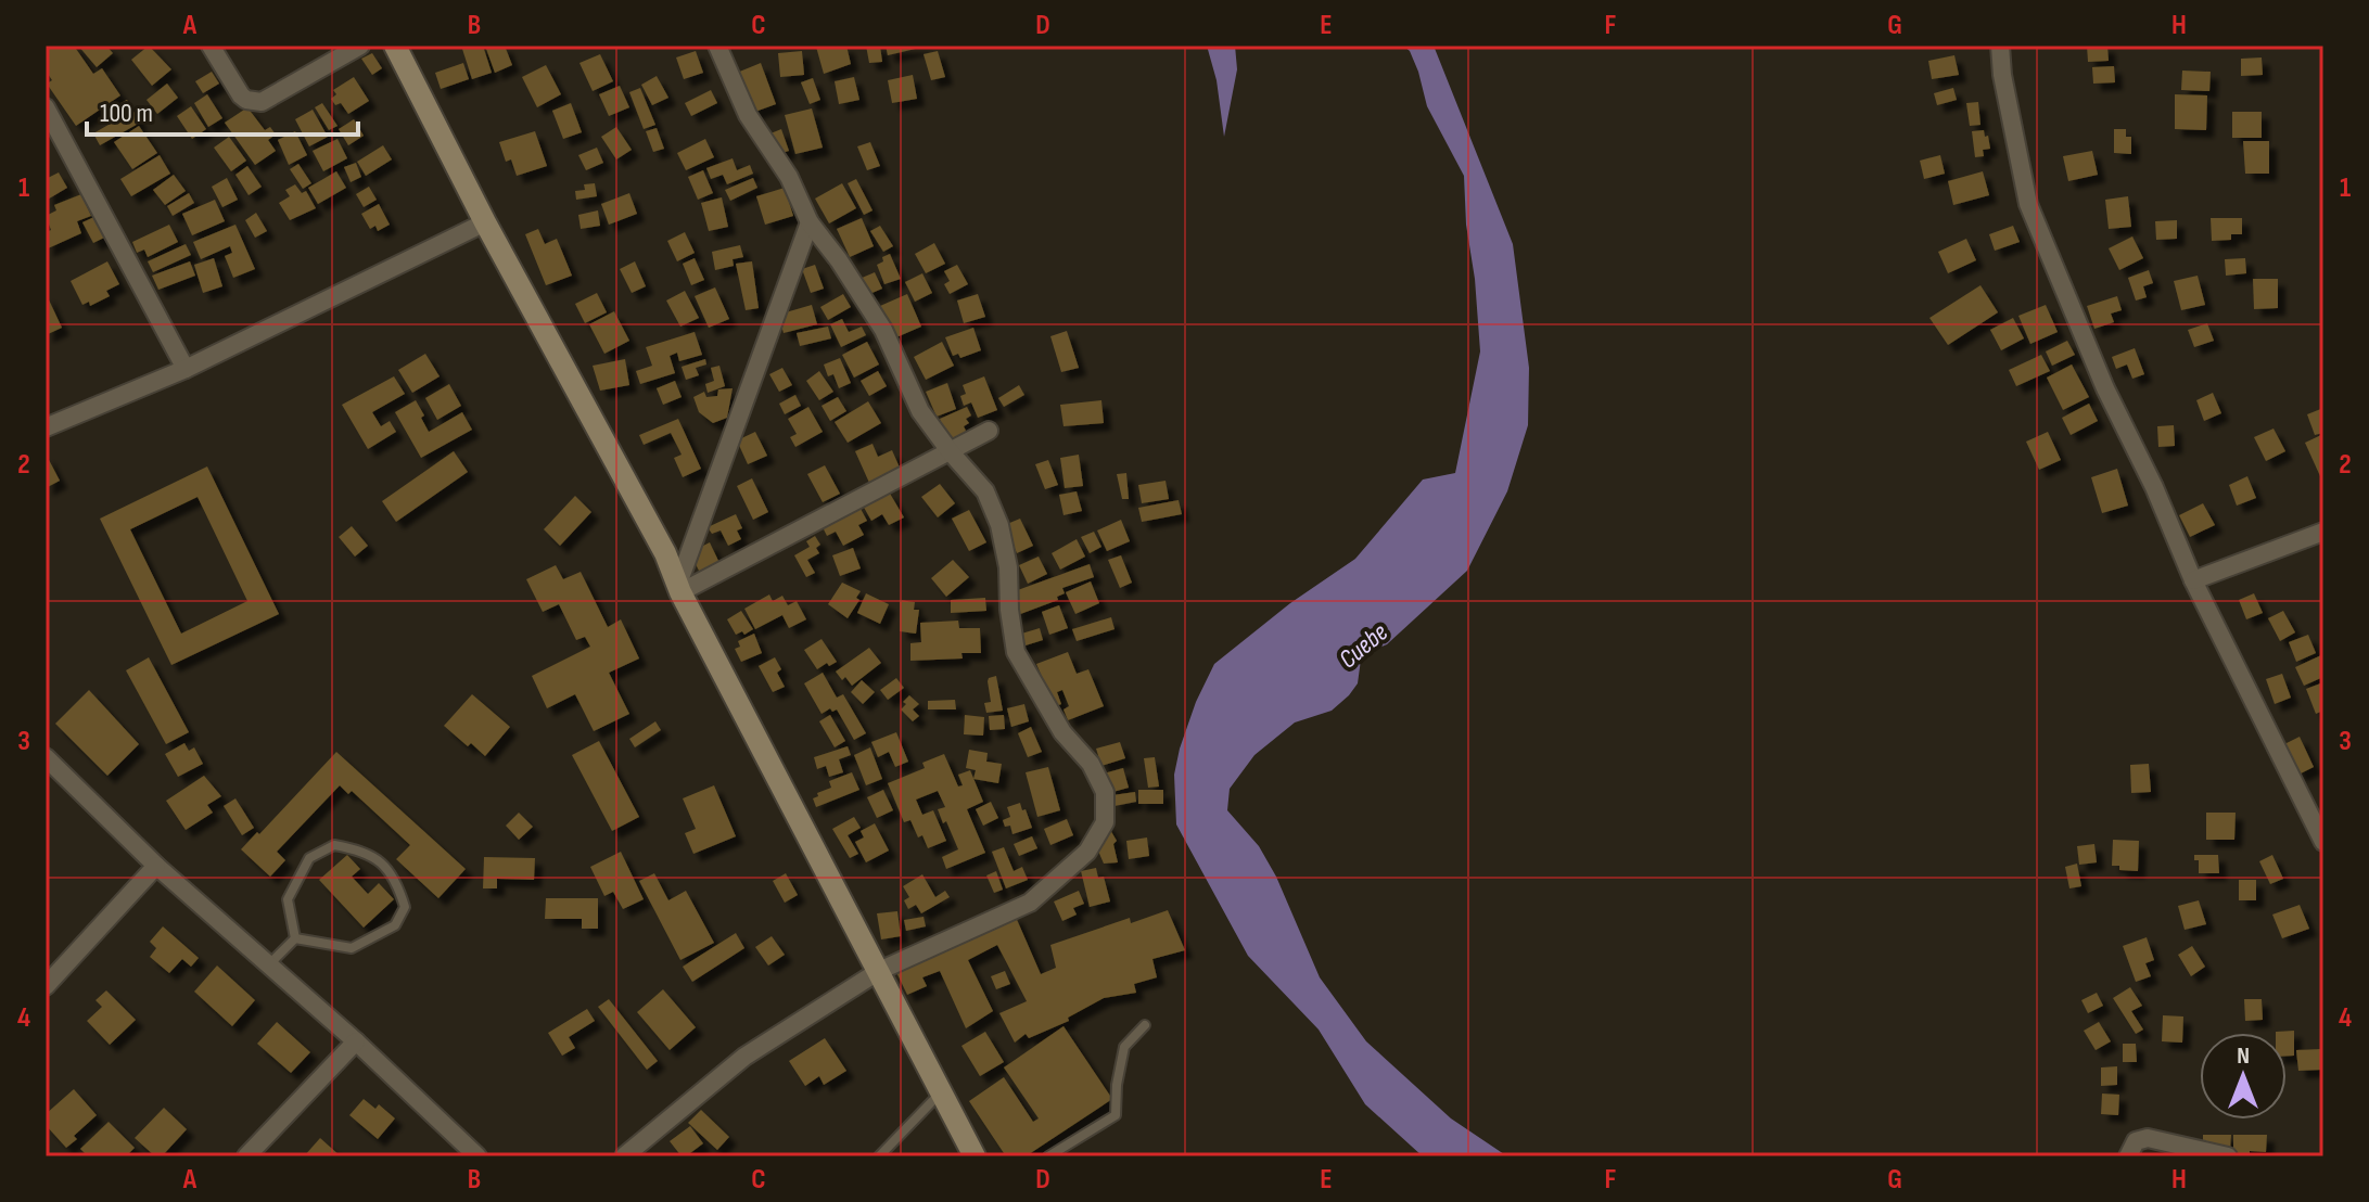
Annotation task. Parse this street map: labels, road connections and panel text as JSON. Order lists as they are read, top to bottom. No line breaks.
{"water":["Cuebe"],"scale_bar":"100 m","north":"top","grid":{"columns":["A","B","C","D","E","F","G","H"],"rows":["1","2","3","4"]}}
